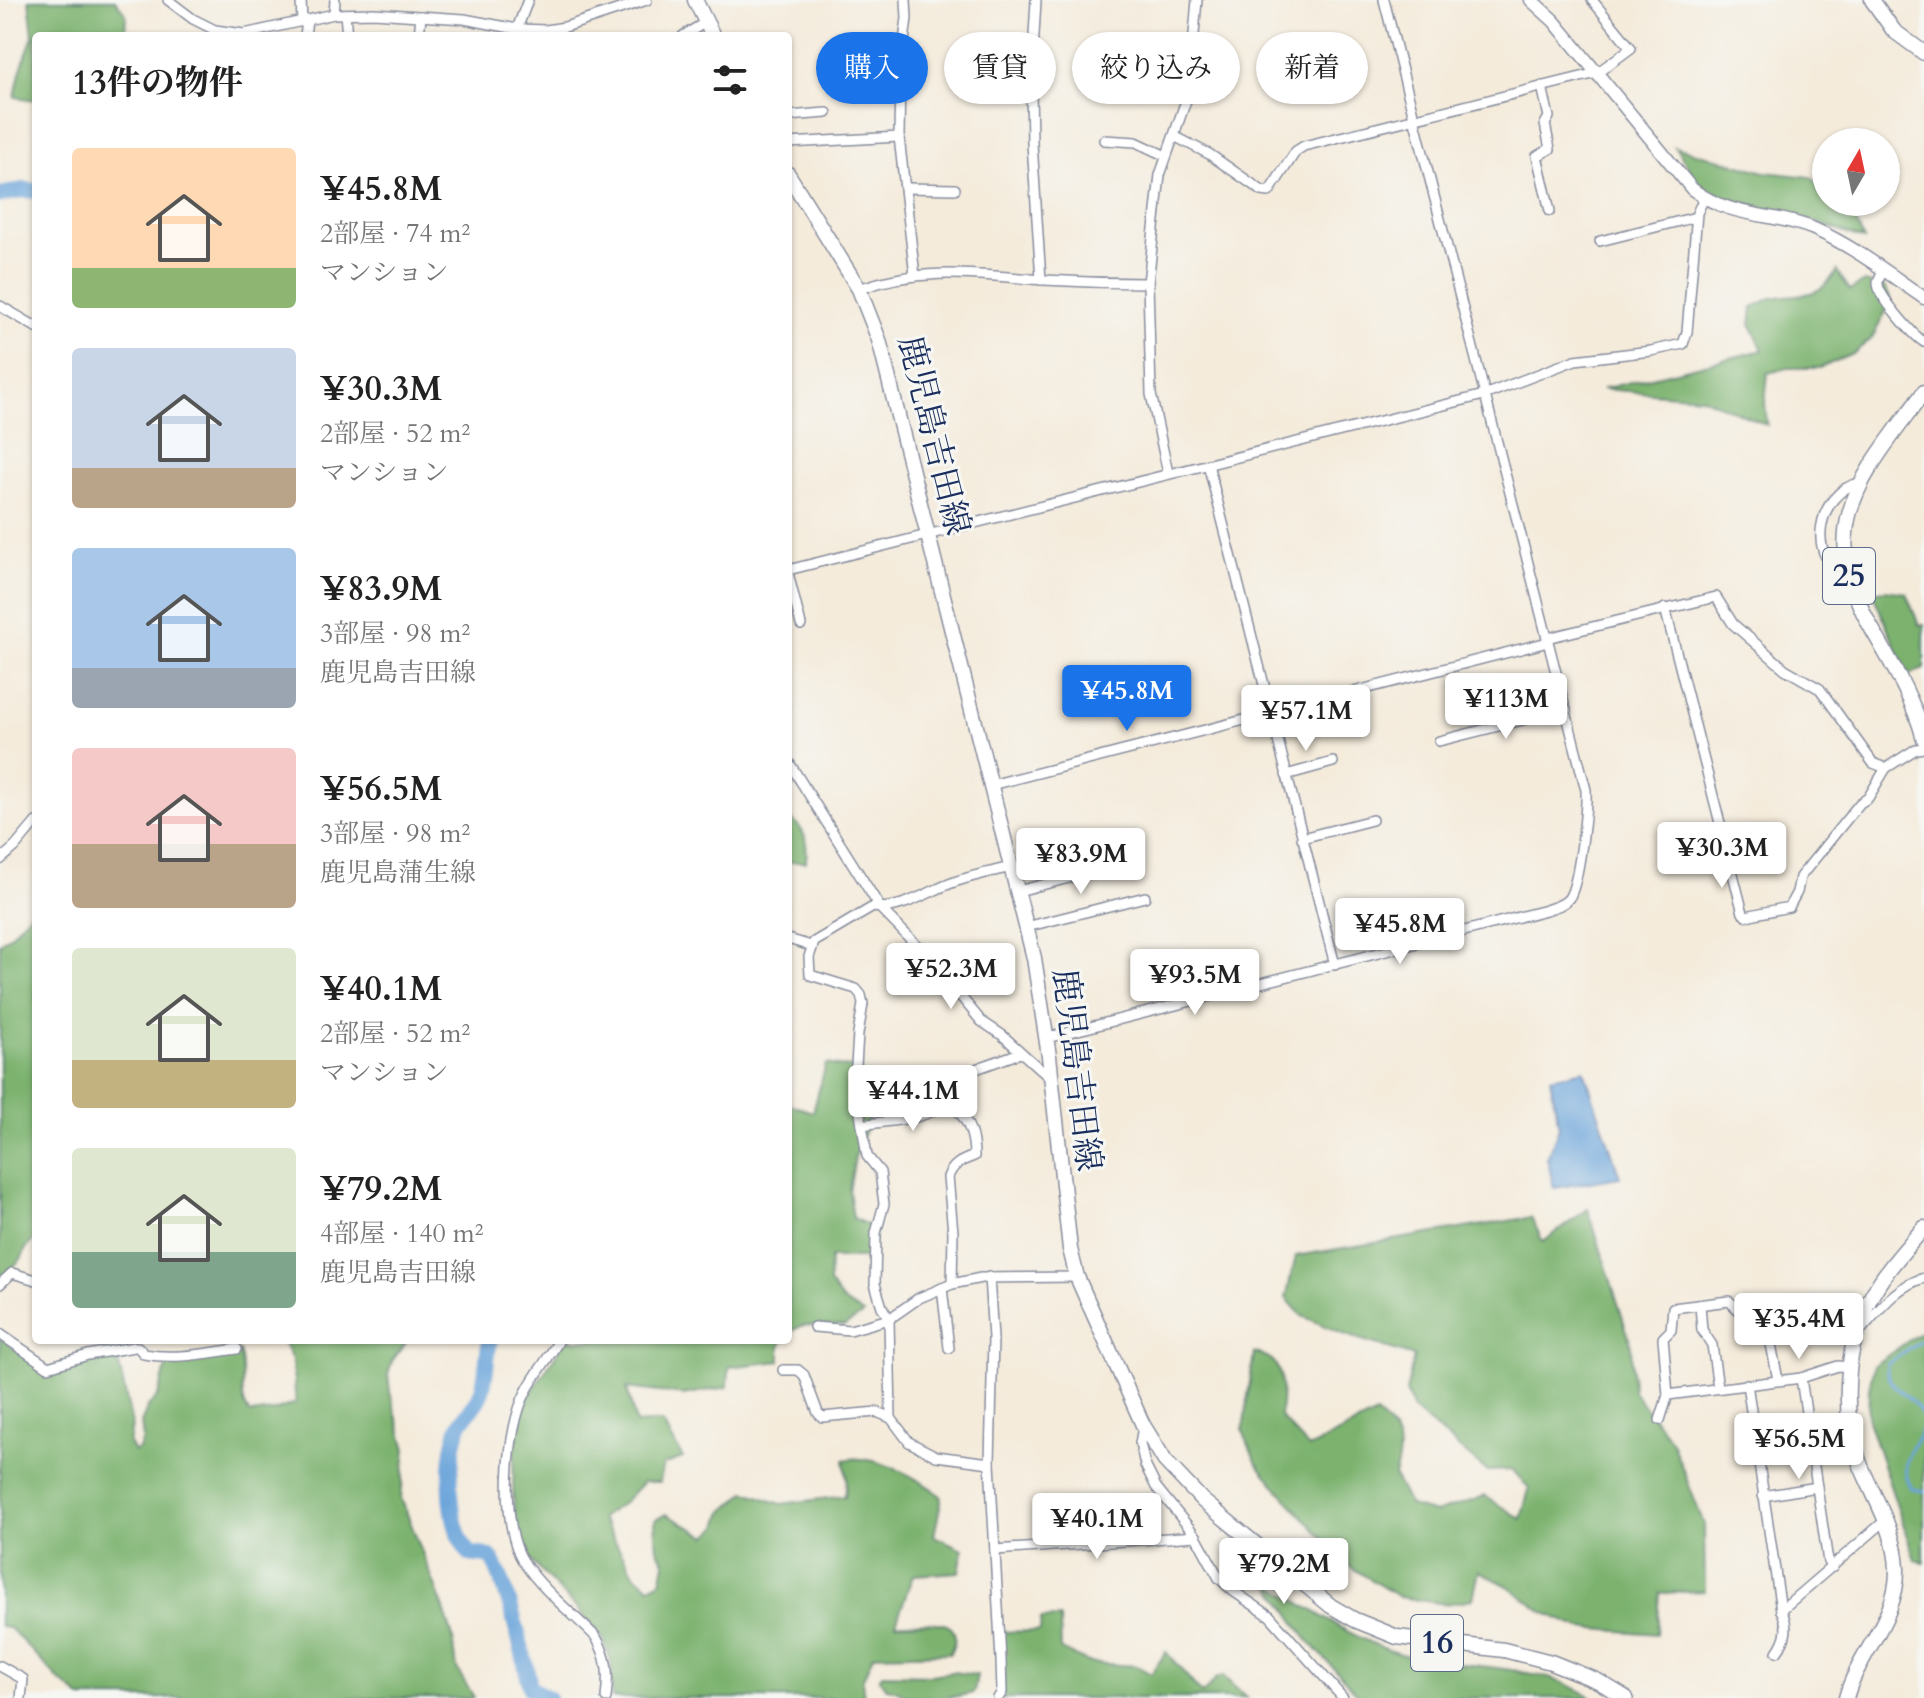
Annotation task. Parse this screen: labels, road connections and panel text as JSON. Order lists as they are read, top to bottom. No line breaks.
{"streets":{"main road":["鹿児島吉田線","25","16"]},"north":"top","page":{"chip":["購入","賃貸","絞り込み","新着"],"heading":"13件の物件","list":[{"name":"¥45.8M","note":"2部屋 · 74 m² · マンション"},{"name":"¥30.3M","note":"2部屋 · 52 m² · マンション"},{"name":"¥83.9M","note":"3部屋 · 98 m² · 鹿児島吉田線"},{"name":"¥56.5M","note":"3部屋 · 98 m² · 鹿児島蒲生線"},{"name":"¥40.1M","note":"2部屋 · 52 m² · マンション"},{"name":"¥79.2M","note":"4部屋 · 140 m² · 鹿児島吉田線"}],"price":["¥45.8M","¥113M","¥57.1M","¥30.3M","¥83.9M","¥45.8M","¥52.3M","¥93.5M","¥44.1M","¥35.4M","¥56.5M","¥40.1M","¥79.2M"]}}
